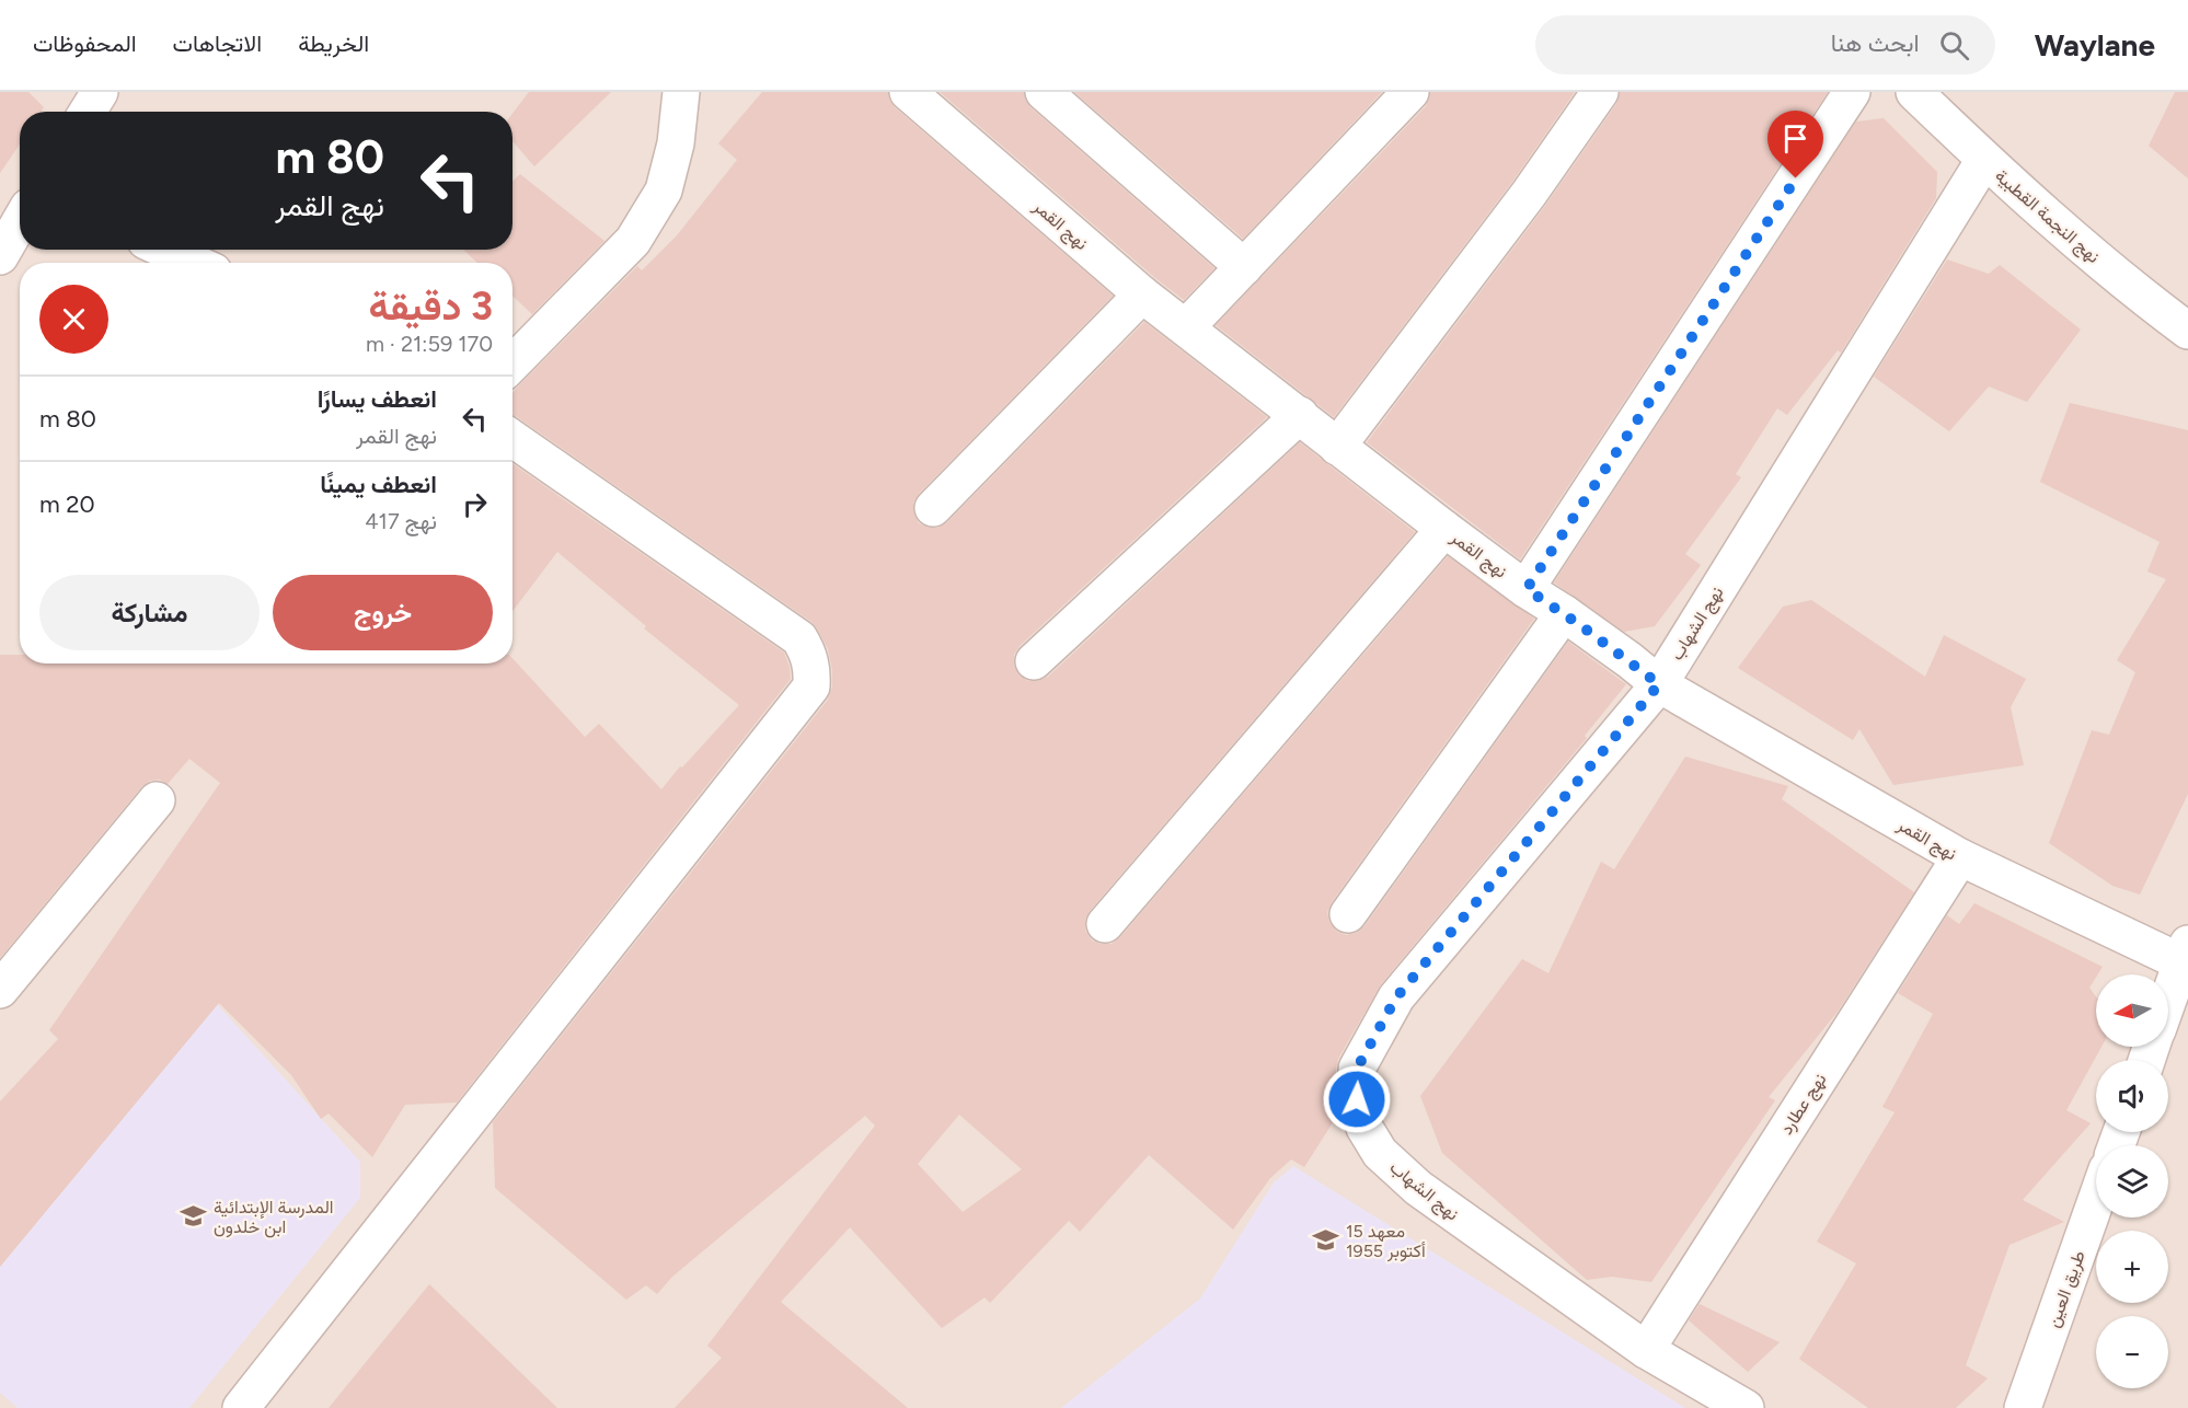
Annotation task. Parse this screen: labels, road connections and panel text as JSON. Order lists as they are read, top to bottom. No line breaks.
{"streets":{"street":["نهج النجمة القطبية","نهج القمر","نهج الشهاب","نهج عطارد","طريق العين"]},"crossings":[["نهج النجمة القطبية","نهج الشهاب"],["نهج القمر","نهج الشهاب"],["نهج القمر","نهج عطارد"],["نهج الشهاب","نهج عطارد"]],"places":{"school or university":["المدرسة الإبتدائية ابن خلدون","معهد 15 أكتوبر 1955"]},"north":"left","page":{"header":"Waylane","search":"ابحث هنا","nav":["الخريطة","الاتجاهات","المحفوظات"],"turn":["80 m","نهج القمر"],"heading":["3 دقيقة","170 m · 21:59"],"list":[{"name":"انعطف يسارًا","note":"نهج القمر","value":"80 m"},{"name":"انعطف يمينًا","note":"نهج 417","value":"20 m"}],"buttons":["خروج","مشاركة"],"map_buttons":["+","−"]}}
